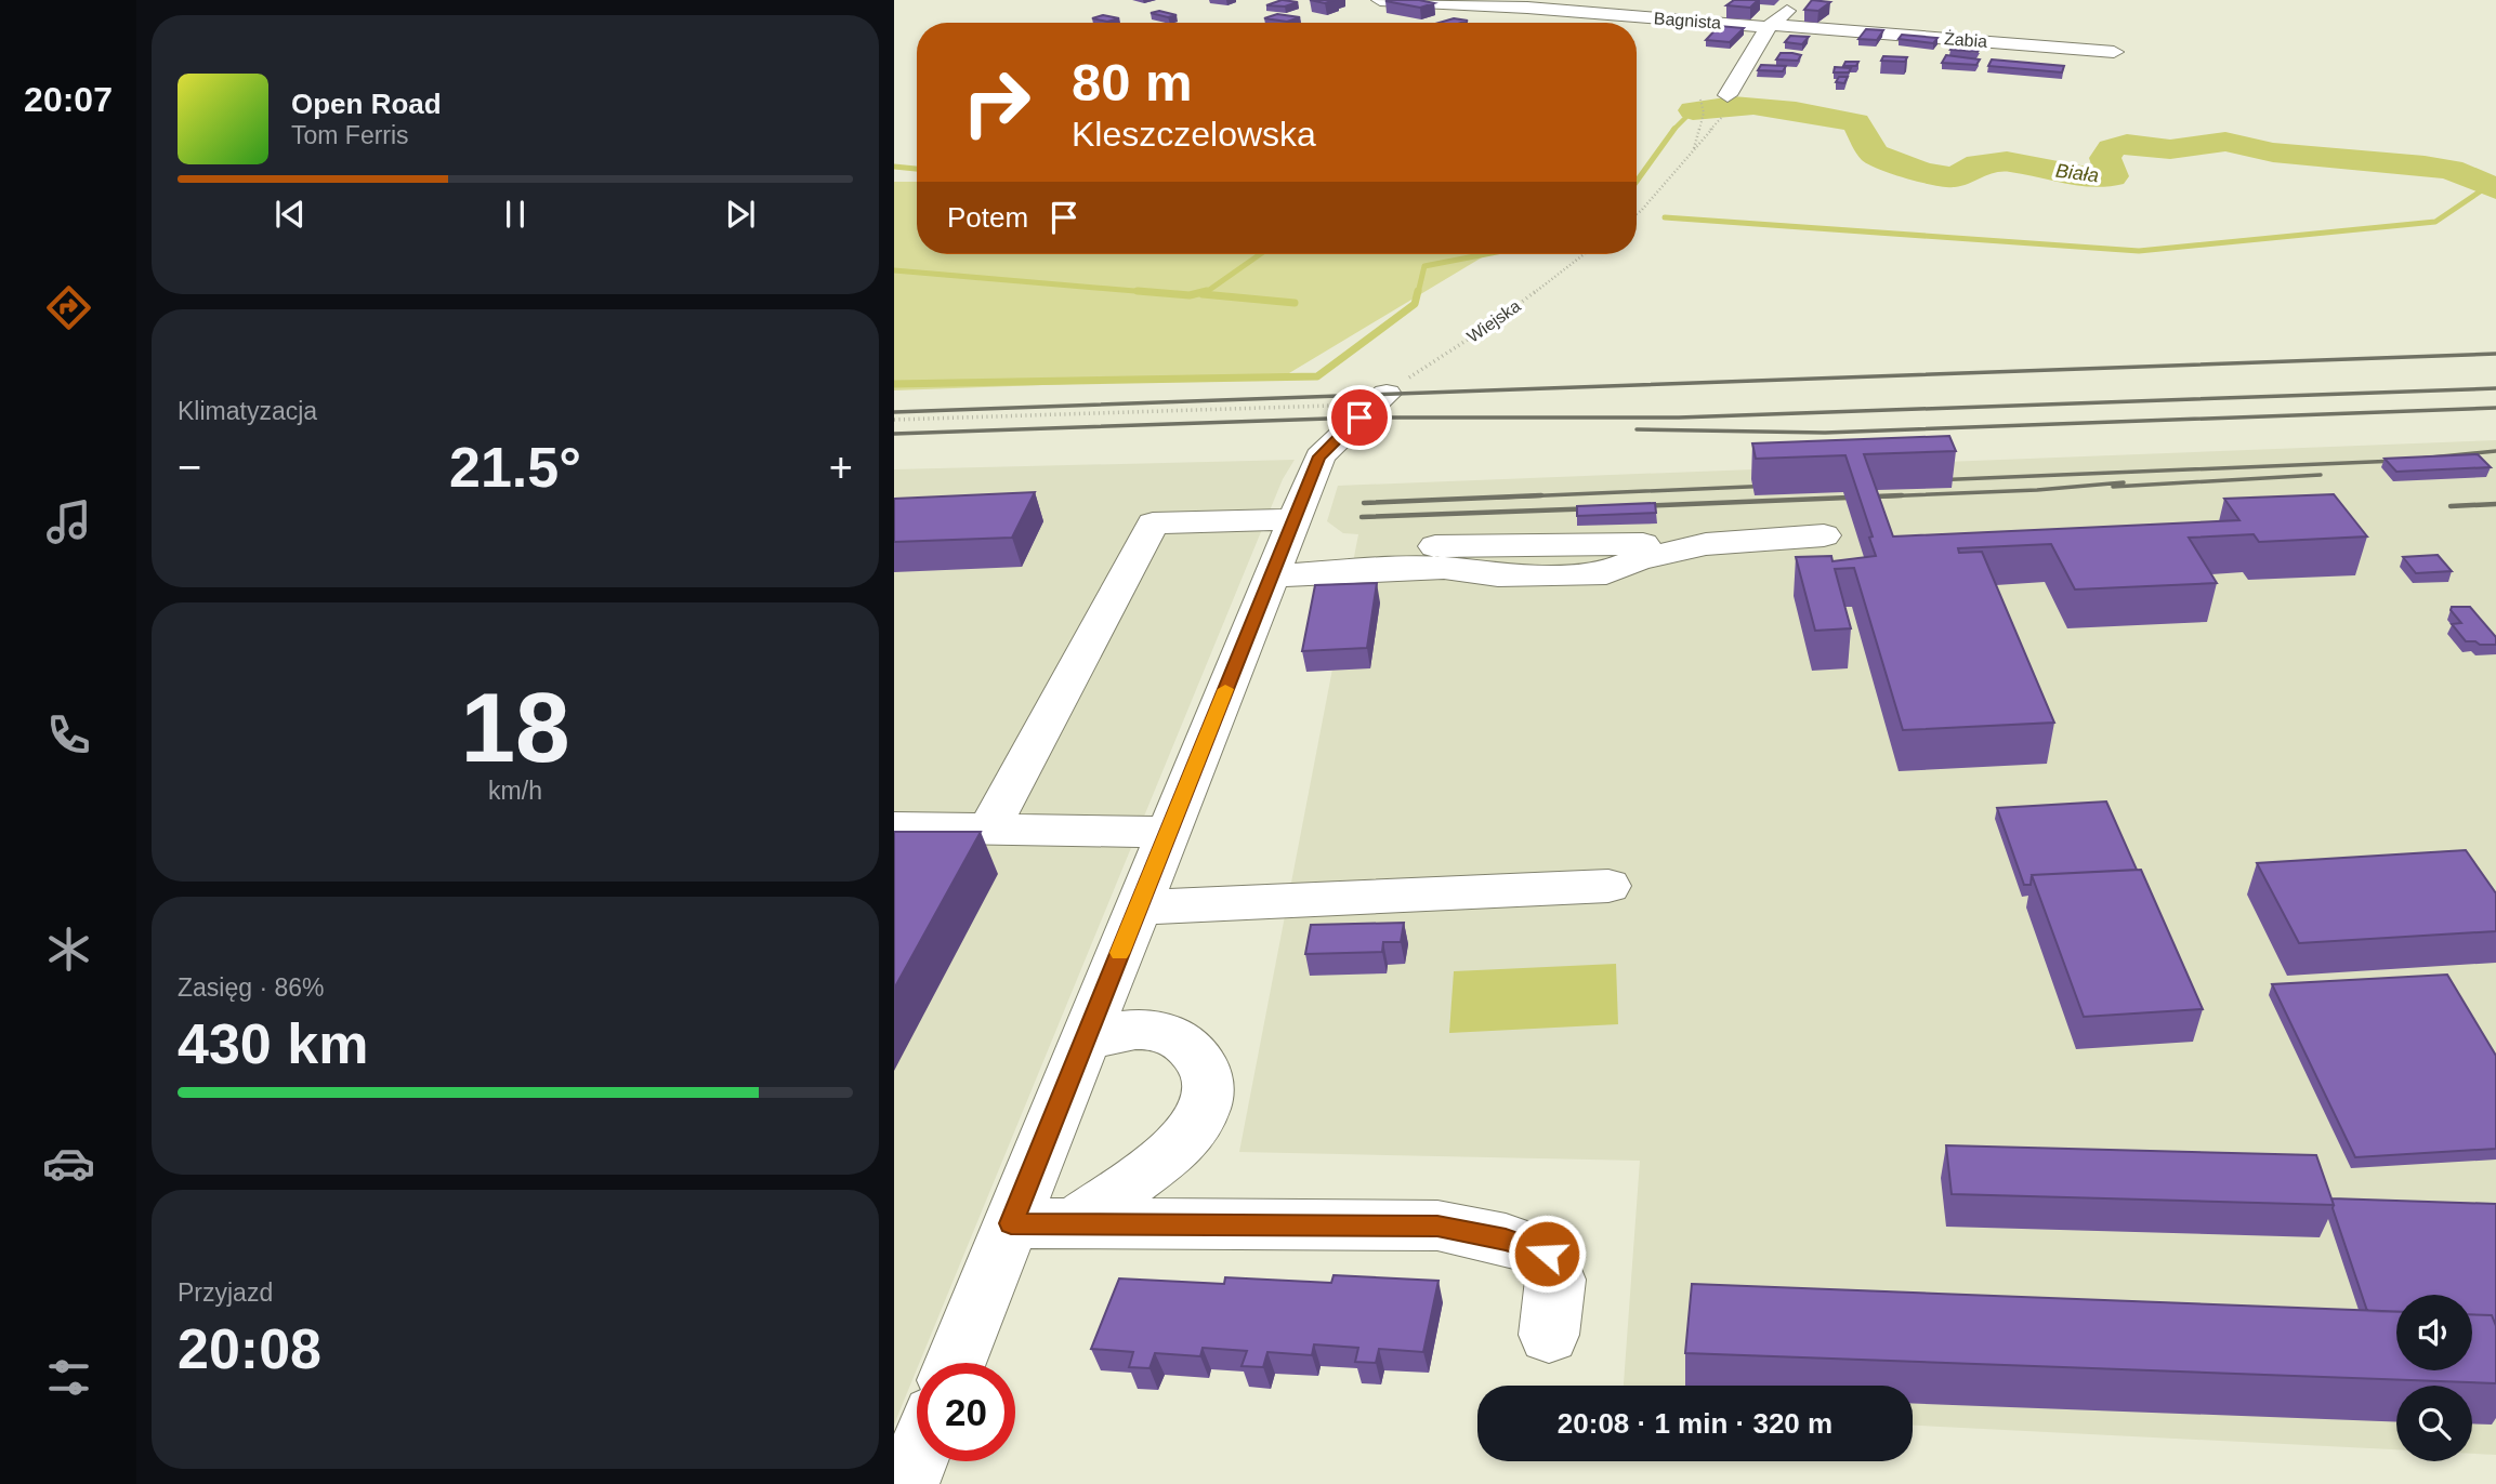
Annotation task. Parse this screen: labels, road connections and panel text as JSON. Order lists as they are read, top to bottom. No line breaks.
{"streets":{"street":["Bagnista","Żabia"],"path":["Wiejska"]},"crossings":[["Bagnista","Żabia"]],"water":["Biała"],"page":{"tabs":"20:07","turn":["80 m","Kleszczelowska"],"song":["Open Road","Tom Ferris"],"then":"Potem","tile":["Klimatyzacja",["18","km/h"],["Zasięg · 86%","430 km"],["Przyjazd","20:08"]],"heat":["−","21.5°","+"],"limit":"20","trip":"20:08 · 1 min · 320 m"}}
